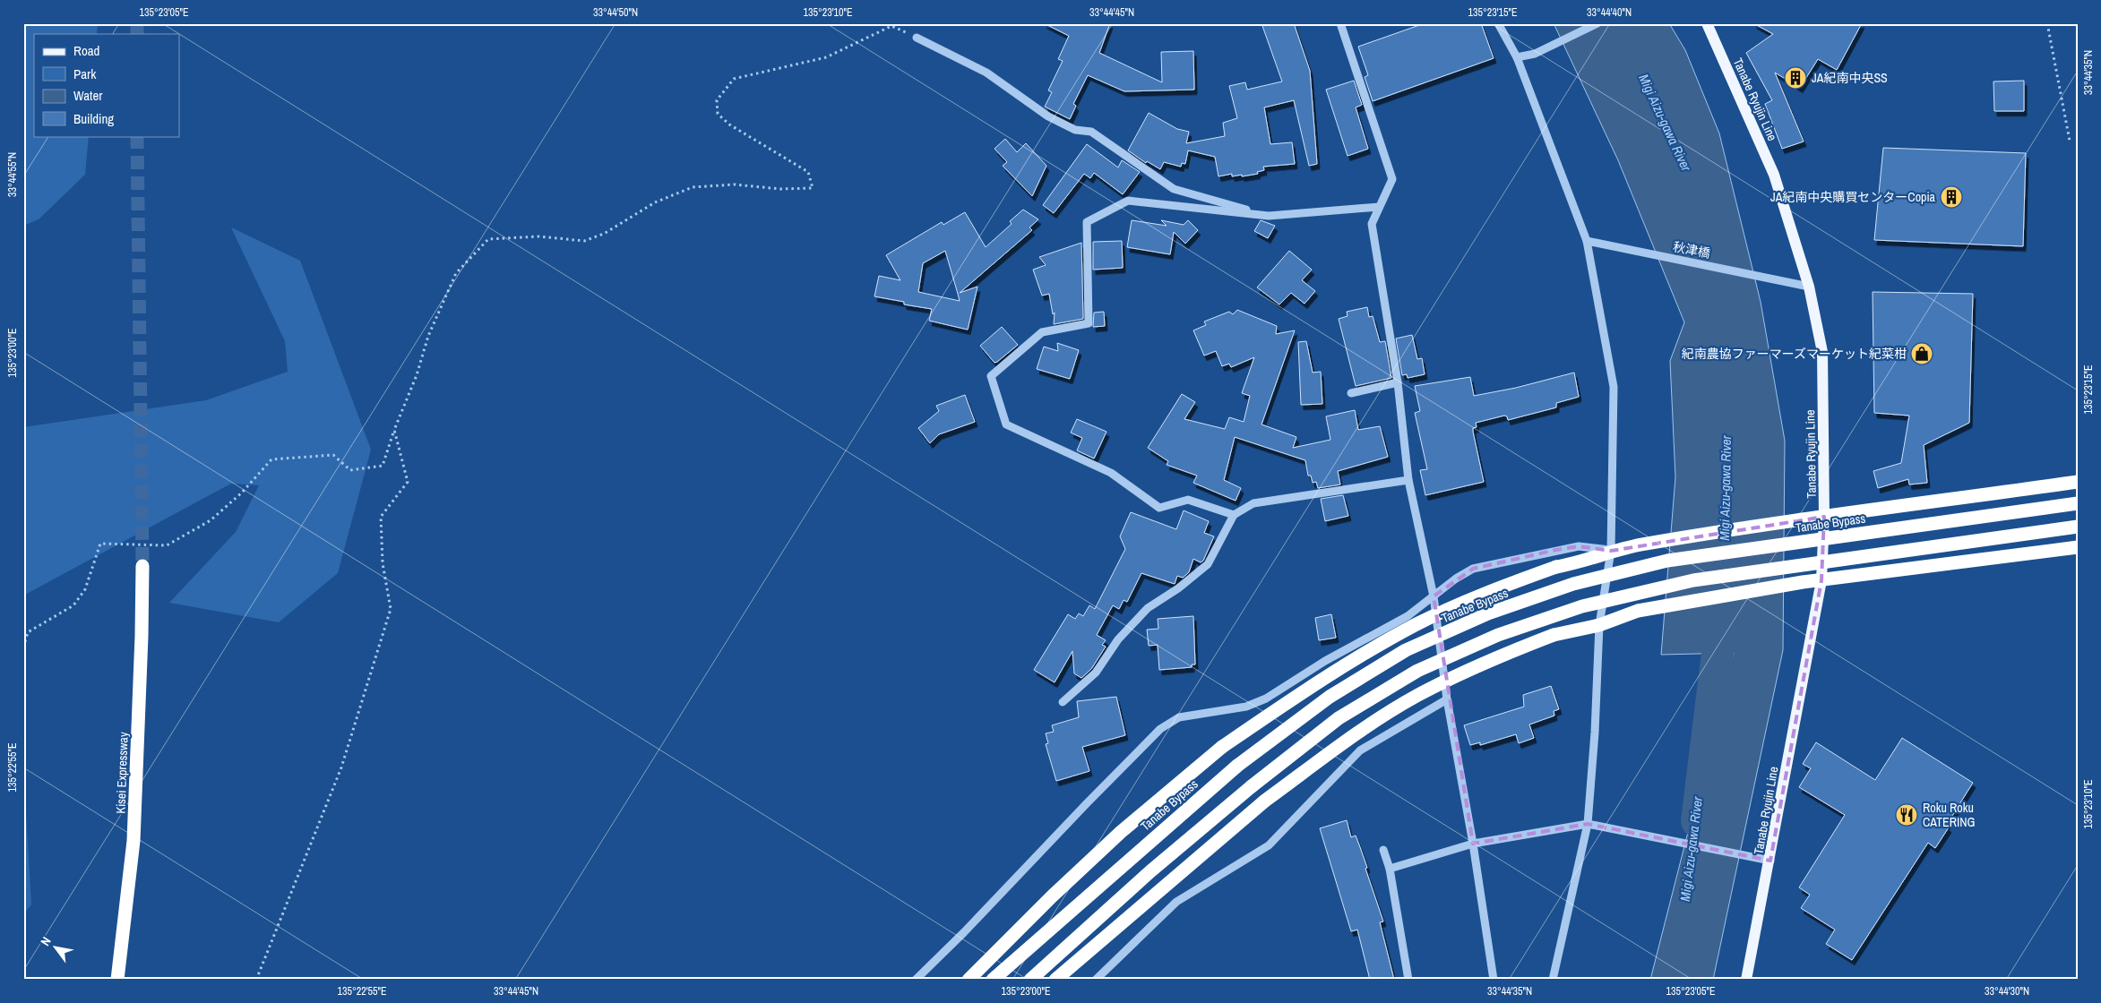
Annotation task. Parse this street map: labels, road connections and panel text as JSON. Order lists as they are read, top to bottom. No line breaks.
{"streets":{"highway":["Tanabe Bypass","Kisei Expressway"],"main road":["Tanabe Ryujin Line"],"street":["秋津橋"]},"crossings":[["Tanabe Ryujin Line","秋津橋"]],"water":["Migi Aizu-gawa River"],"places":{"building":["JA紀南中央SS","JA紀南中央購買センターCopia"],"shop":["紀南農協ファーマーズマーケット紀菜柑"],"restaurant":["Roku Roku CATERING"]},"legend":["Road","Park","Water","Building"],"north":"top left","coordinates":["135°23'05\"E","33°44'50\"N","135°23'10\"E","33°44'45\"N","135°23'15\"E","33°44'40\"N","33°44'35\"N","33°44'55\"N","135°23'00\"E","135°22'55\"E","33°44'30\"N"]}
